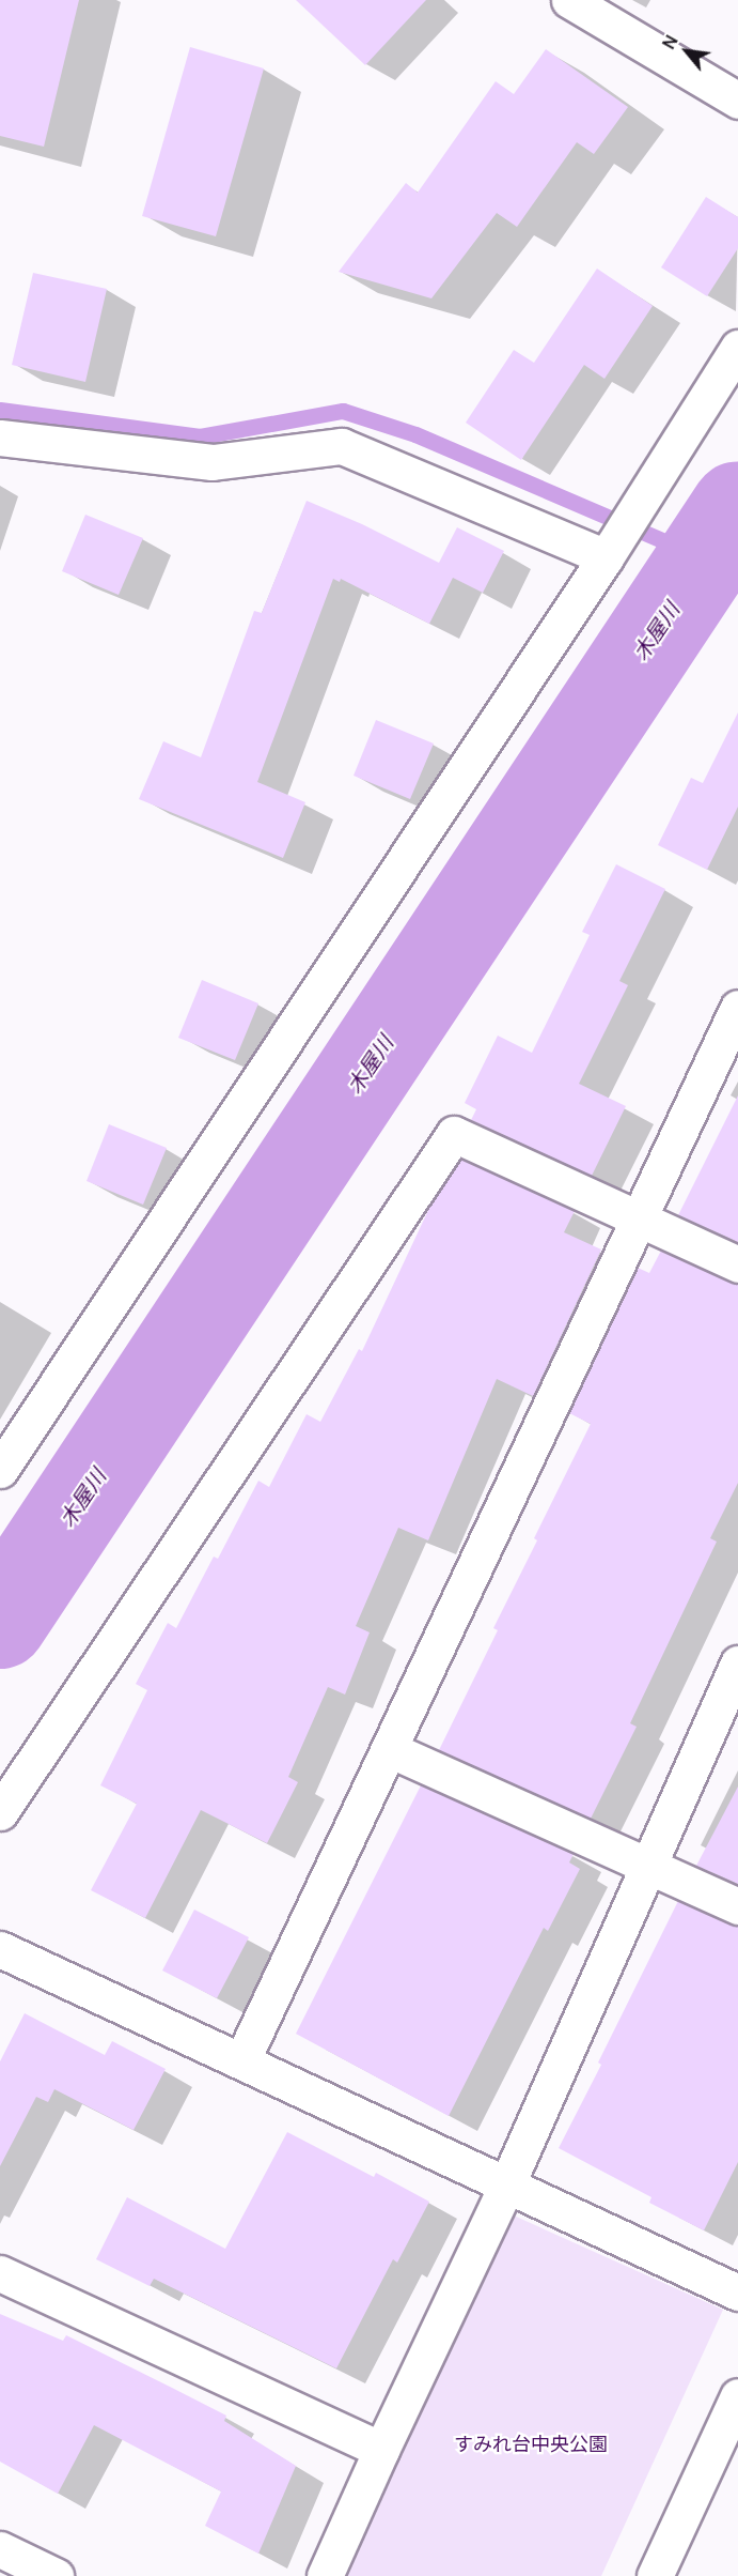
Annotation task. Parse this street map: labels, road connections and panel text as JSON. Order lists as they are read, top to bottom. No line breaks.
{"water":["木屋川"],"parks":["すみれ台中央公園"],"north":"top left"}
